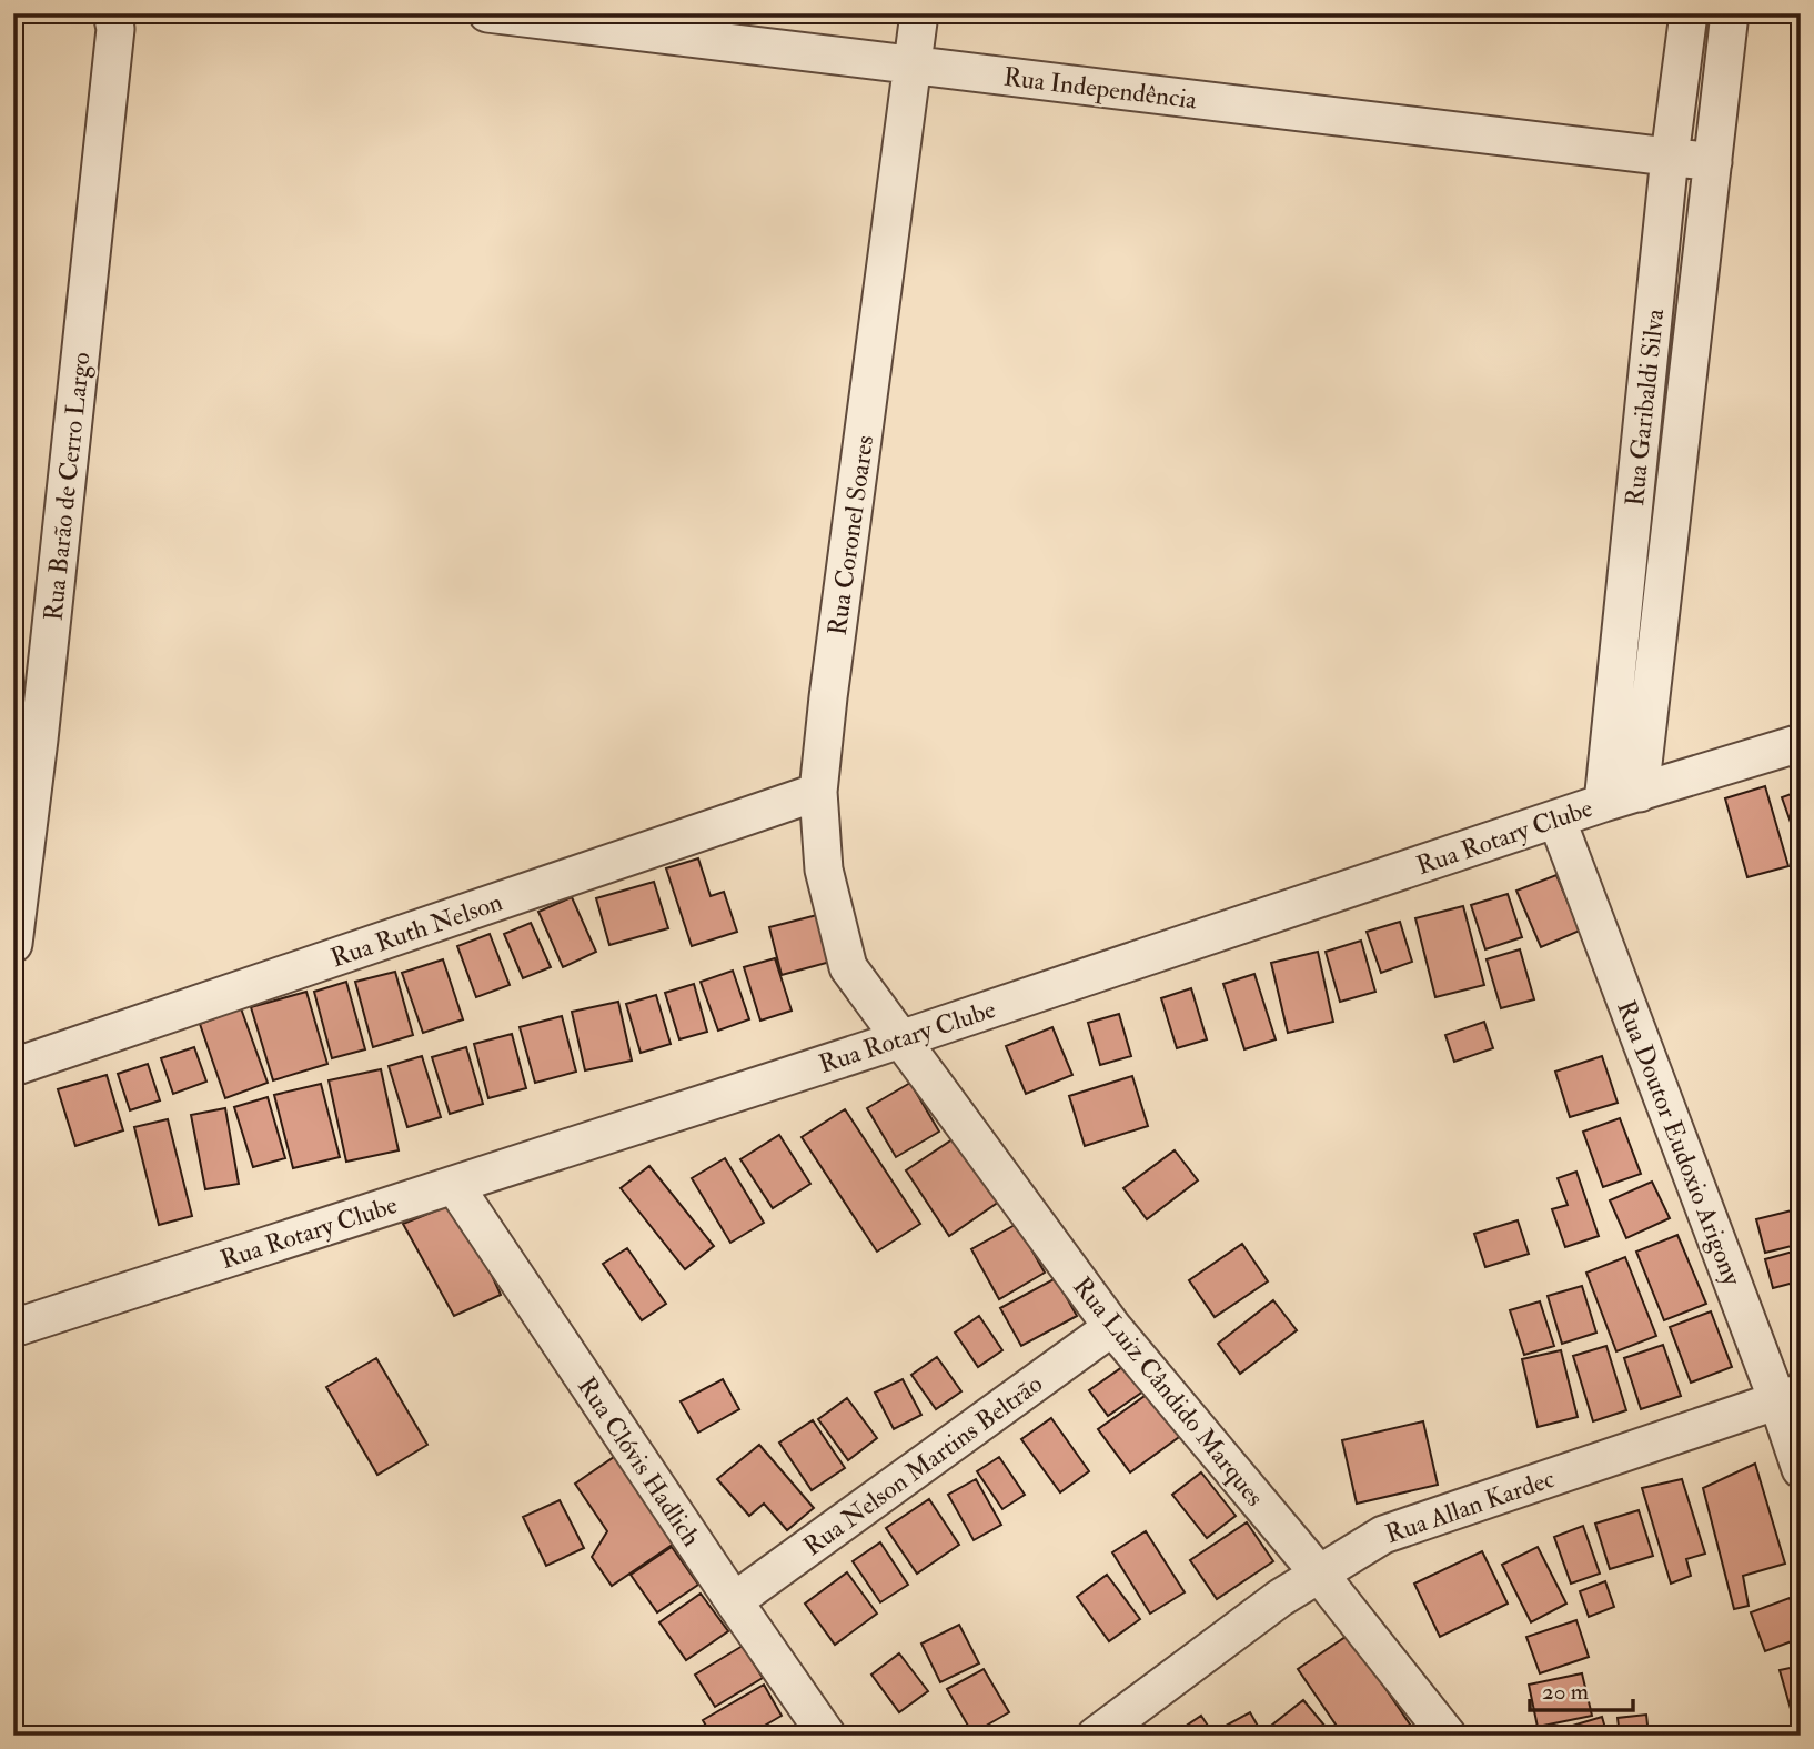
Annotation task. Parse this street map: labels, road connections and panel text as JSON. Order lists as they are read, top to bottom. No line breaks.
{"streets":{"street":["Rua Independência","Rua Garibaldi Silva","Rua Barão de Cerro Largo","Rua Coronel Soares","Rua Rotary Clube","Rua Ruth Nelson","Rua Doutor Eudoxio Arigony","Rua Luiz Cândido Marques","Rua Clóvis Hadlich","Rua Nelson Martins Beltrão","Rua Allan Kardec"]},"crossings":[["Rua Independência","Rua Garibaldi Silva"],["Rua Independência","Rua Coronel Soares"],["Rua Garibaldi Silva","Rua Rotary Clube"],["Rua Coronel Soares","Rua Rotary Clube"],["Rua Coronel Soares","Rua Ruth Nelson"],["Rua Coronel Soares","Rua Luiz Cândido Marques"],["Rua Rotary Clube","Rua Doutor Eudoxio Arigony"],["Rua Rotary Clube","Rua Luiz Cândido Marques"],["Rua Rotary Clube","Rua Clóvis Hadlich"],["Rua Doutor Eudoxio Arigony","Rua Allan Kardec"],["Rua Luiz Cândido Marques","Rua Nelson Martins Beltrão"],["Rua Luiz Cândido Marques","Rua Allan Kardec"],["Rua Clóvis Hadlich","Rua Nelson Martins Beltrão"]],"scale_bar":"20 m"}
